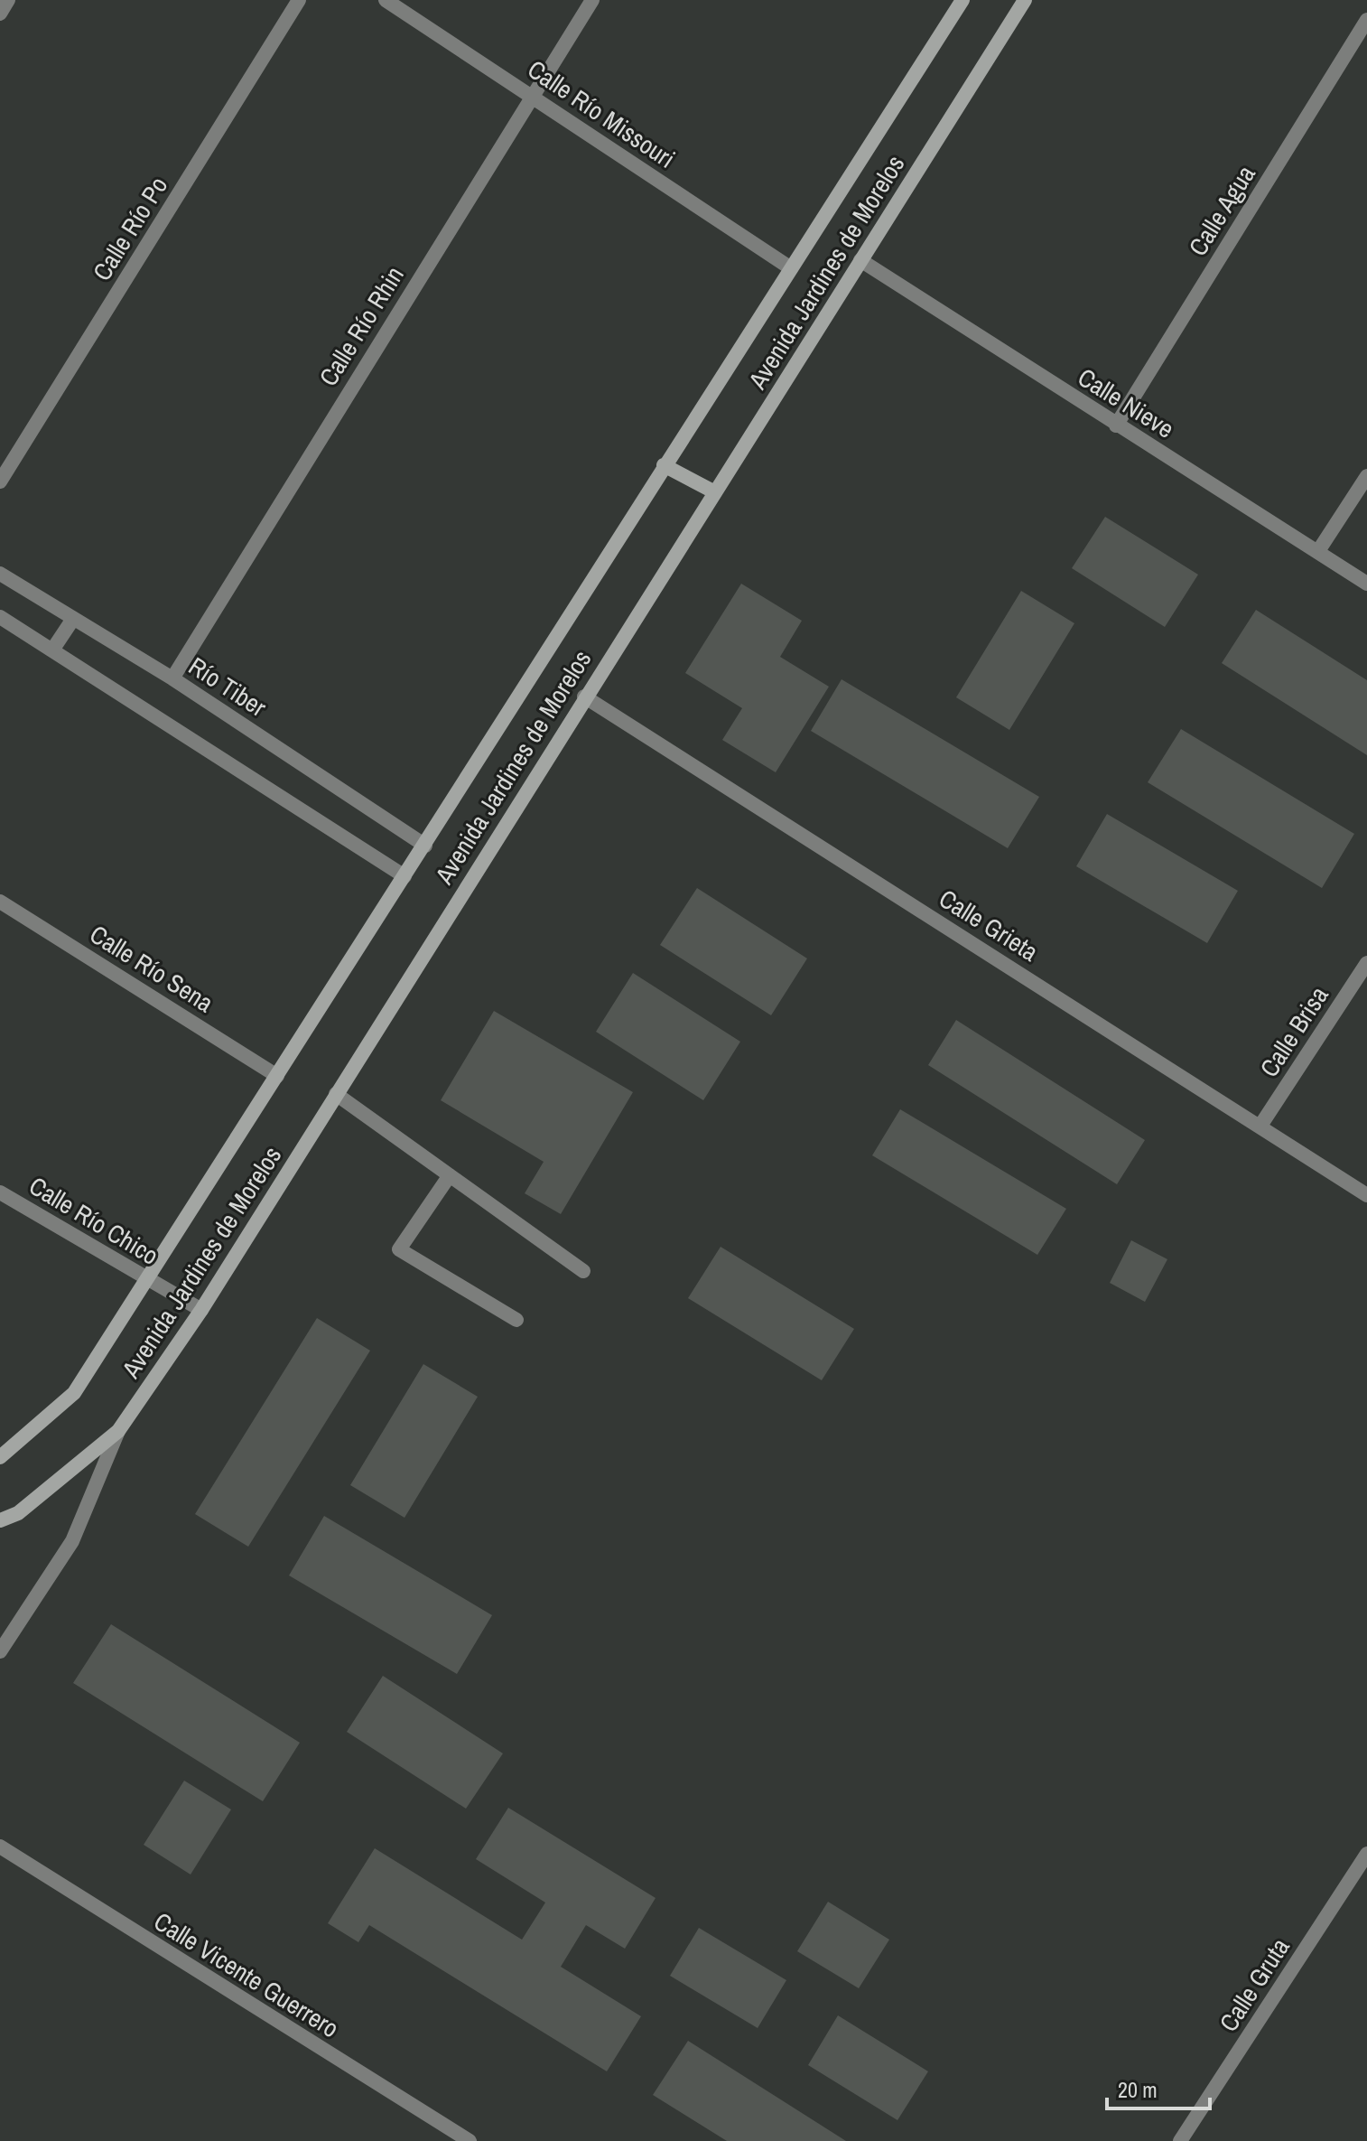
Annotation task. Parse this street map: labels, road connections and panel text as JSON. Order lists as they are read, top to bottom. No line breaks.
{"streets":{"main road":["Avenida Jardines de Morelos"],"street":["Calle Río Missouri","Calle Agua","Calle Río Po","Calle Río Rhin","Calle Nieve","Río Tiber","Calle Grieta","Calle Río Sena","Calle Brisa","Calle Río Chico","Calle Vicente Guerrero","Calle Gruta"]},"crossings":[["Calle Río Missouri","Avenida Jardines de Morelos"],["Calle Río Missouri","Calle Río Rhin"],["Calle Agua","Calle Nieve"],["Avenida Jardines de Morelos","Calle Nieve"],["Avenida Jardines de Morelos","Río Tiber"],["Avenida Jardines de Morelos","Calle Grieta"],["Avenida Jardines de Morelos","Calle Río Sena"],["Avenida Jardines de Morelos","Calle Río Chico"],["Calle Río Rhin","Río Tiber"],["Calle Grieta","Calle Brisa"]],"scale_bar":"20 m"}
